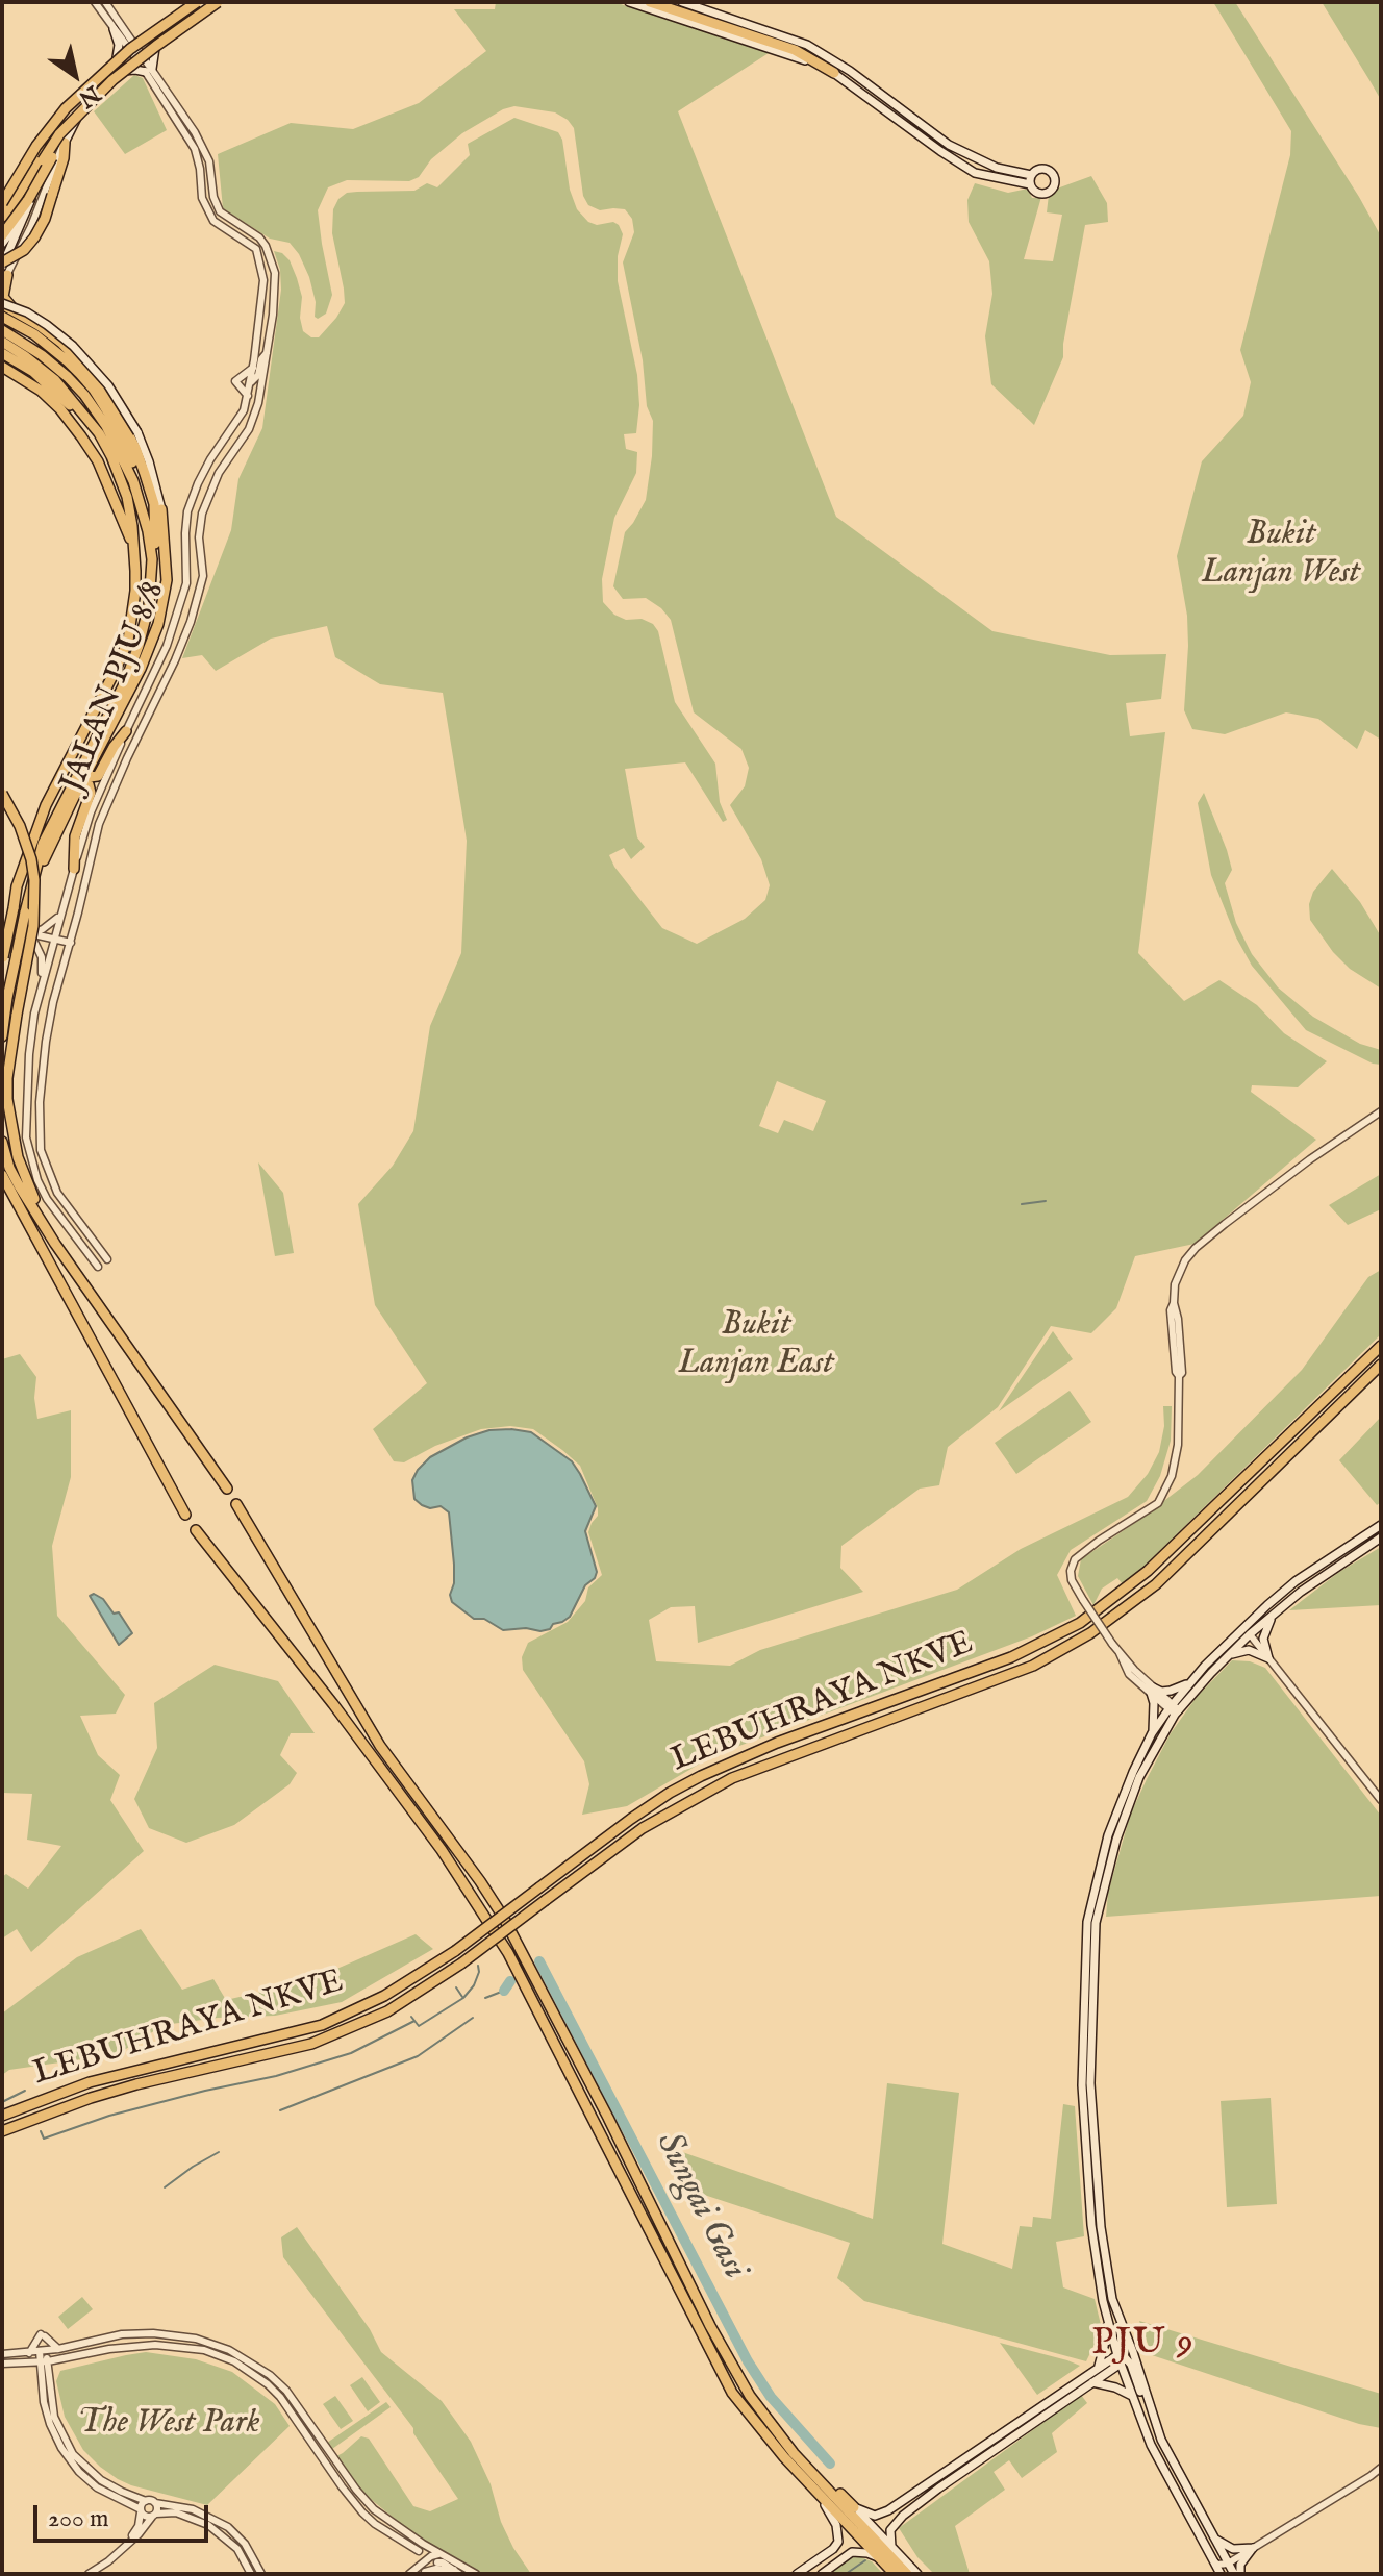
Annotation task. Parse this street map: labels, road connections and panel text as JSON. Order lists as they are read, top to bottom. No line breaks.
{"streets":{"highway":["LEBUHRAYA NKVE"],"street":["JALAN PJU 8/8"]},"districts":["PJU 9"],"water":["Sungai Gasi"],"parks":["Bukit Lanjan West","Bukit Lanjan East","The West Park"],"scale_bar":"200 m","north":"bottom right"}
